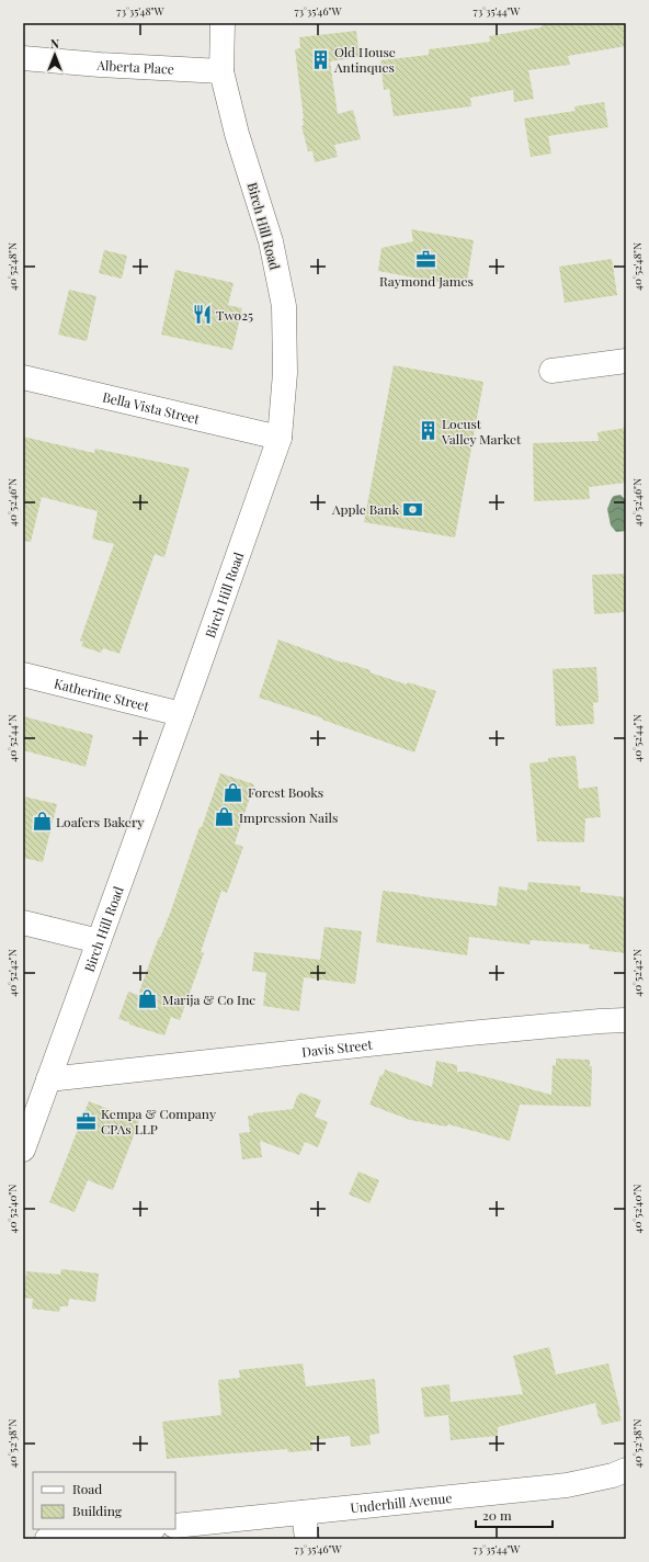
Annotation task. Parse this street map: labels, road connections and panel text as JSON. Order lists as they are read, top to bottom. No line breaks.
{"streets":{"street":["Alberta Place","Birch Hill Road","Bella Vista Street","Katherine Street","Davis Street","Underhill Avenue"]},"crossings":[["Alberta Place","Birch Hill Road"],["Birch Hill Road","Bella Vista Street"],["Birch Hill Road","Katherine Street"],["Birch Hill Road","Davis Street"]],"places":{"building":["Old House Antinques","Locust Valley Market"],"office":["Raymond James","Kempa & Company CPAs LLP"],"restaurant":["Two25"],"bank":["Apple Bank"],"shop":["Forest Books","Impression Nails","Loafers Bakery","Marija & Co Inc"]},"legend":["Road","Building"],"scale_bar":"20 m","north":"top","coordinates":["73°35'48\"W","73°35'46\"W","73°35'44\"W","40°52'48\"N","40°52'46\"N","40°52'44\"N","40°52'42\"N","40°52'40\"N","40°52'38\"N"]}
